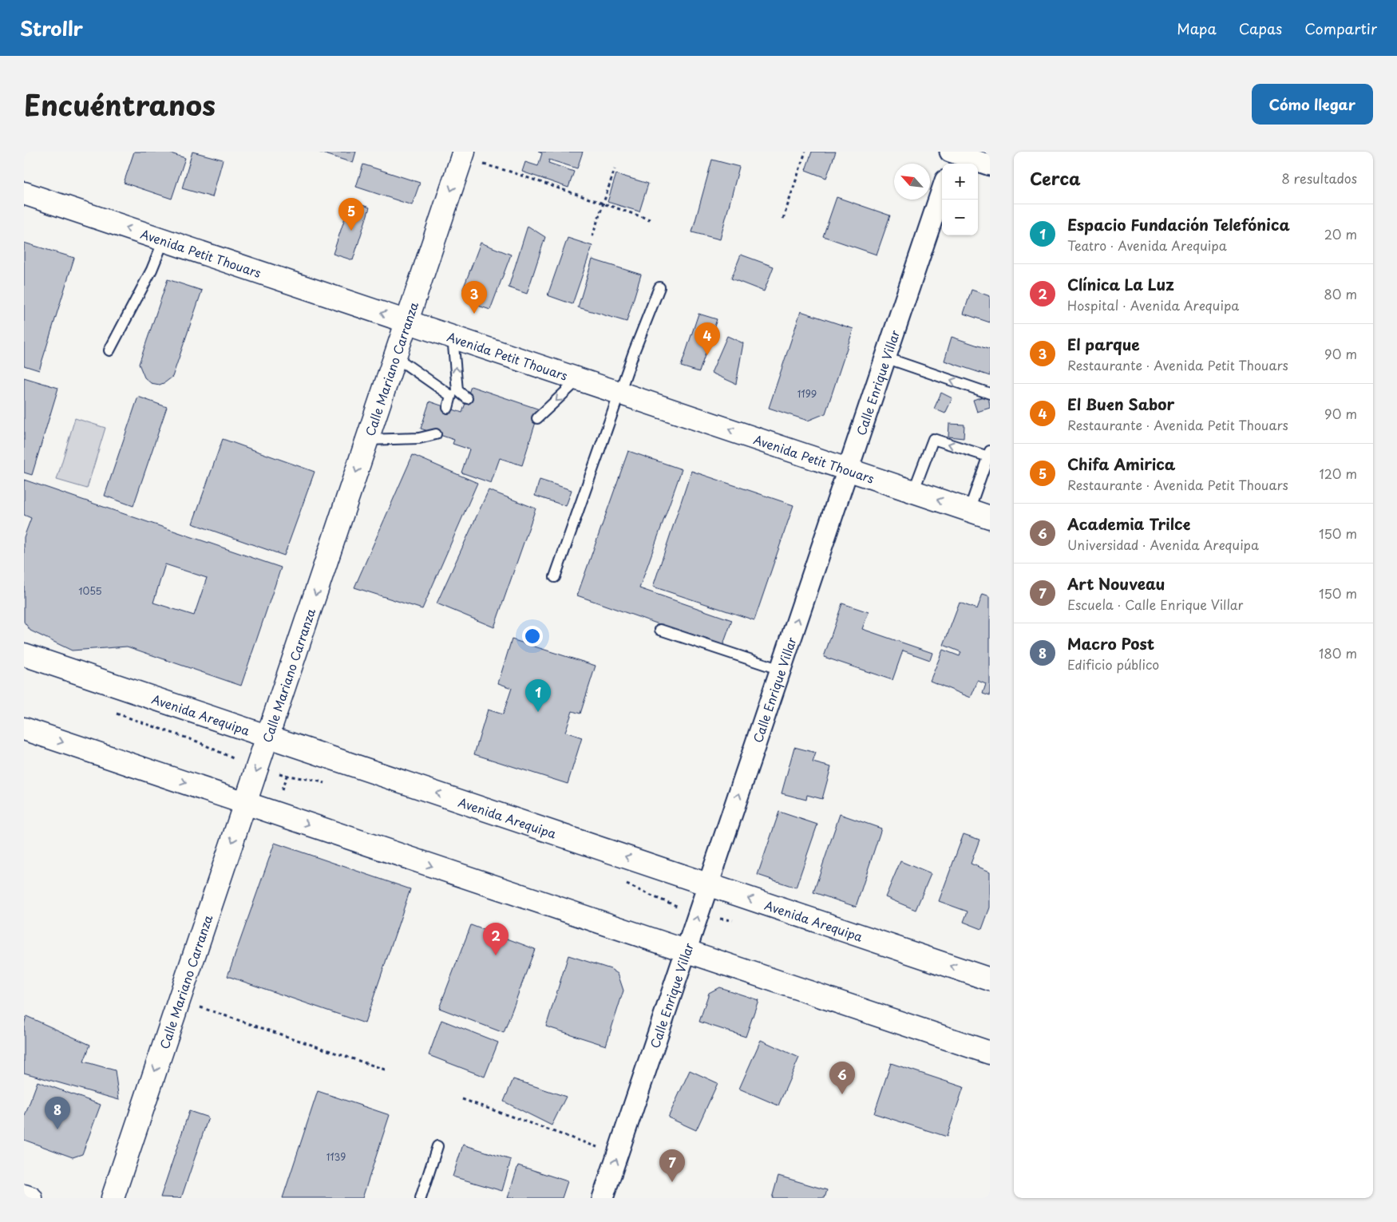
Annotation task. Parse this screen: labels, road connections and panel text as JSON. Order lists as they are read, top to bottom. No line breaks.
{"streets":{"main road":["Avenida Petit Thouars","Calle Mariano Carranza","Avenida Arequipa"],"street":["Calle Enrique Villar"]},"crossings":[["Avenida Petit Thouars","Calle Mariano Carranza"],["Avenida Petit Thouars","Calle Enrique Villar"],["Calle Mariano Carranza","Avenida Arequipa"],["Calle Enrique Villar","Avenida Arequipa"]],"one_way":["Avenida Petit Thouars","Calle Mariano Carranza","Calle Enrique Villar"],"house_numbers":["1199","1055","1139"],"north":"top left","page":{"header":"Strollr","nav":["Mapa","Capas","Compartir"],"title":"Encuéntranos","buttons":"Cómo llegar","heading":["Cerca","8 resultados"],"map_buttons":["+","−"],"pins":["5","3","4","1","2","6","8","7"],"list":[{"mark":"1","name":"Espacio Fundación Telefónica","note":"Teatro · Avenida Arequipa","value":"20 m"},{"mark":"2","name":"Clínica La Luz","note":"Hospital · Avenida Arequipa","value":"80 m"},{"mark":"3","name":"El parque","note":"Restaurante · Avenida Petit Thouars","value":"90 m"},{"mark":"4","name":"El Buen Sabor","note":"Restaurante · Avenida Petit Thouars","value":"90 m"},{"mark":"5","name":"Chifa Amirica","note":"Restaurante · Avenida Petit Thouars","value":"120 m"},{"mark":"6","name":"Academia Trilce","note":"Universidad · Avenida Arequipa","value":"150 m"},{"mark":"7","name":"Art Nouveau","note":"Escuela · Calle Enrique Villar","value":"150 m"},{"mark":"8","name":"Macro Post","note":"Edificio público","value":"180 m"}]}}
